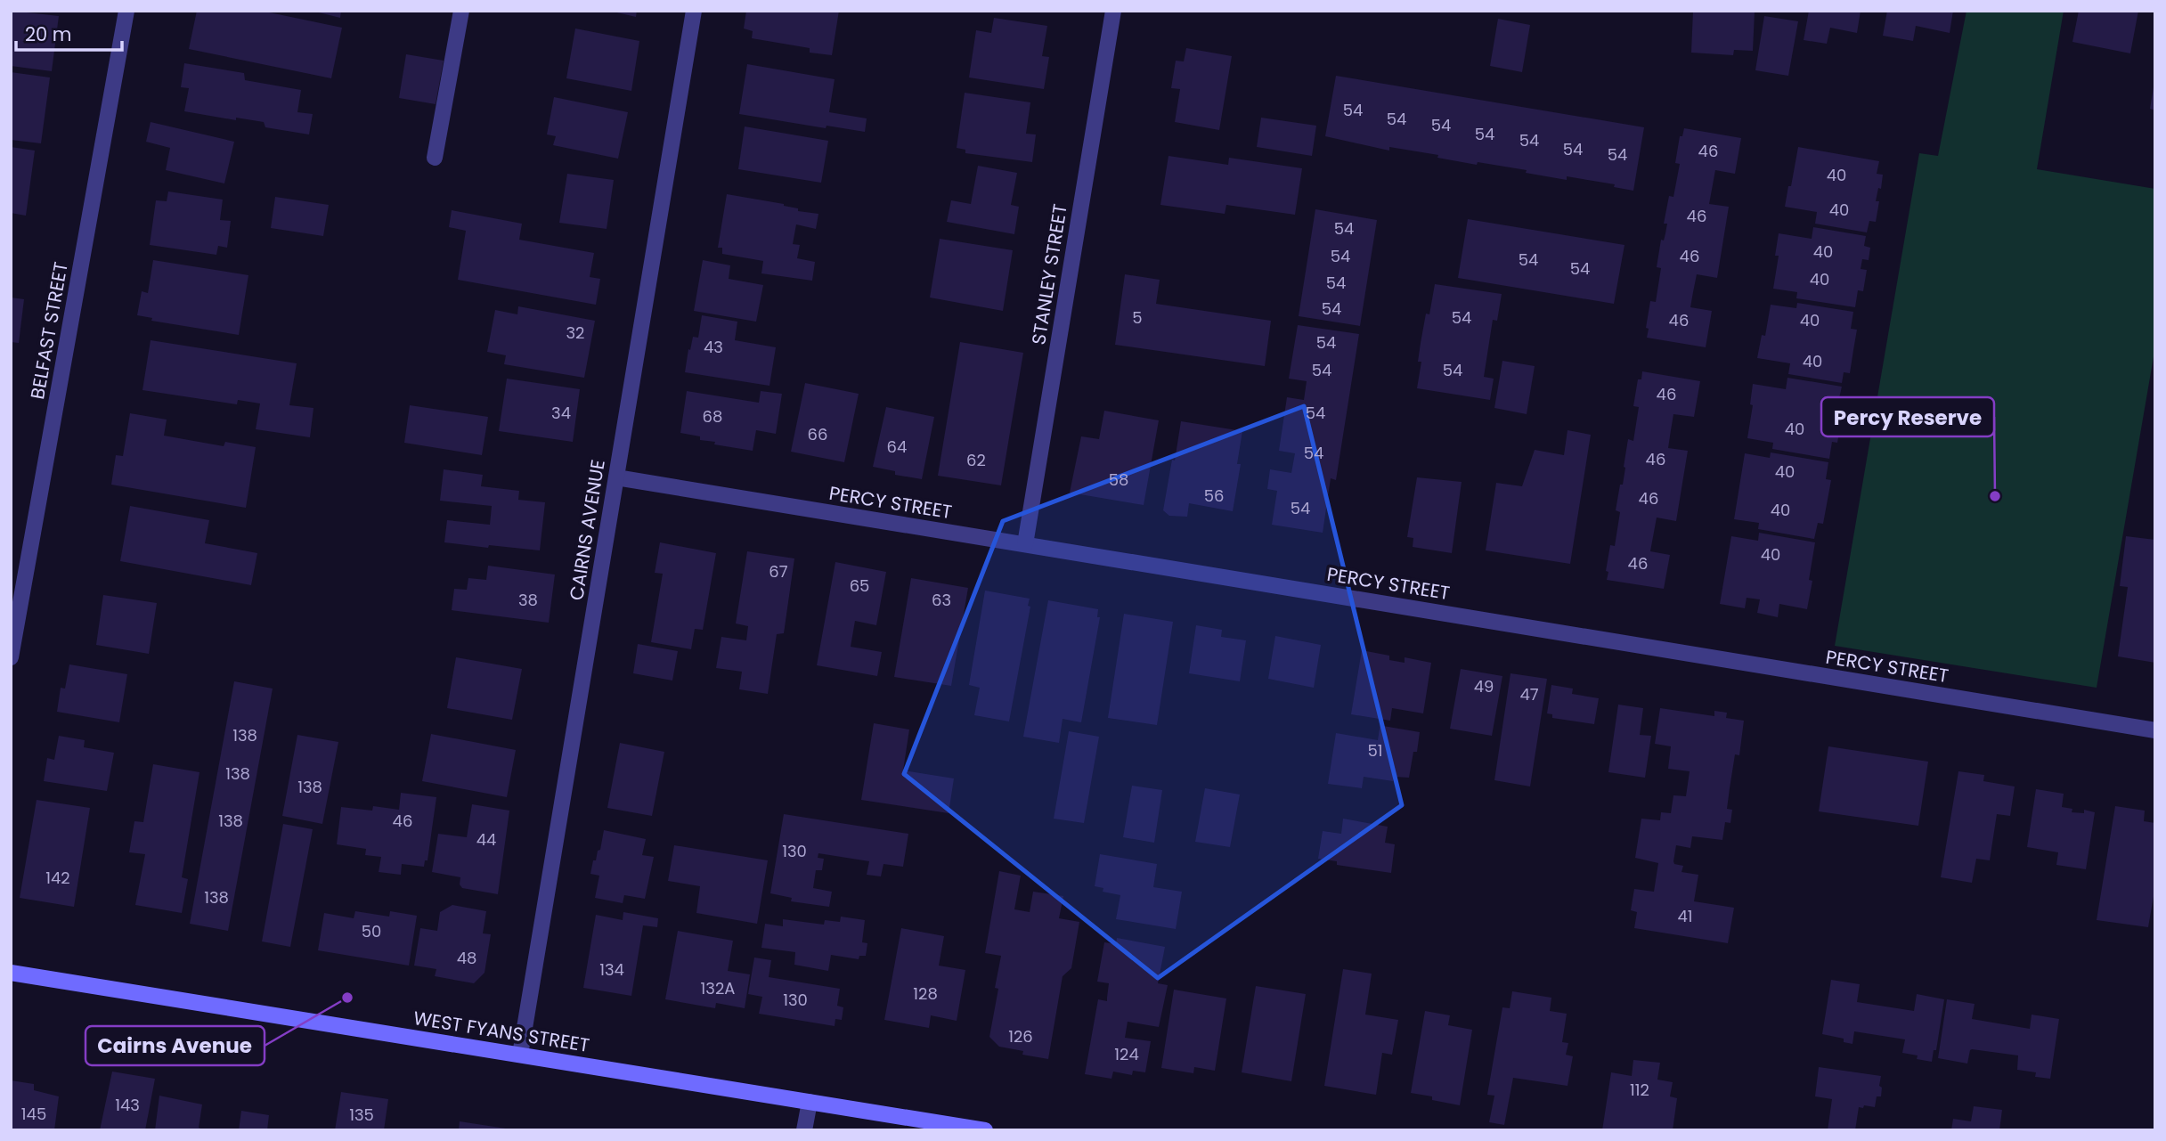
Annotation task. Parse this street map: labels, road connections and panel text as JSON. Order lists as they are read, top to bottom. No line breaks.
{"streets":{"main road":["WEST FYANS STREET"],"street":["STANLEY STREET","BELFAST STREET","PERCY STREET","CAIRNS AVENUE"]},"crossings":[["STANLEY STREET","PERCY STREET"],["PERCY STREET","CAIRNS AVENUE"],["CAIRNS AVENUE","WEST FYANS STREET"]],"places":["Percy Reserve","Cairns Avenue"],"house_numbers":["54","54","54","54","54","54","46","54","40","40","46","54","40","54","46","54","54","40","54","54","5","54","46","40","32","54","43","40","54","54","46","34","54","68","40","66","64","54","46","62","40","58","56","46","54","40","40","46","67","65","38","63","49","47","138","51","138","138","138","46","44","130","142","138","41","50","48","134","132A","128","130","126","124","112","143","145","135"],"scale_bar":"20 m"}
